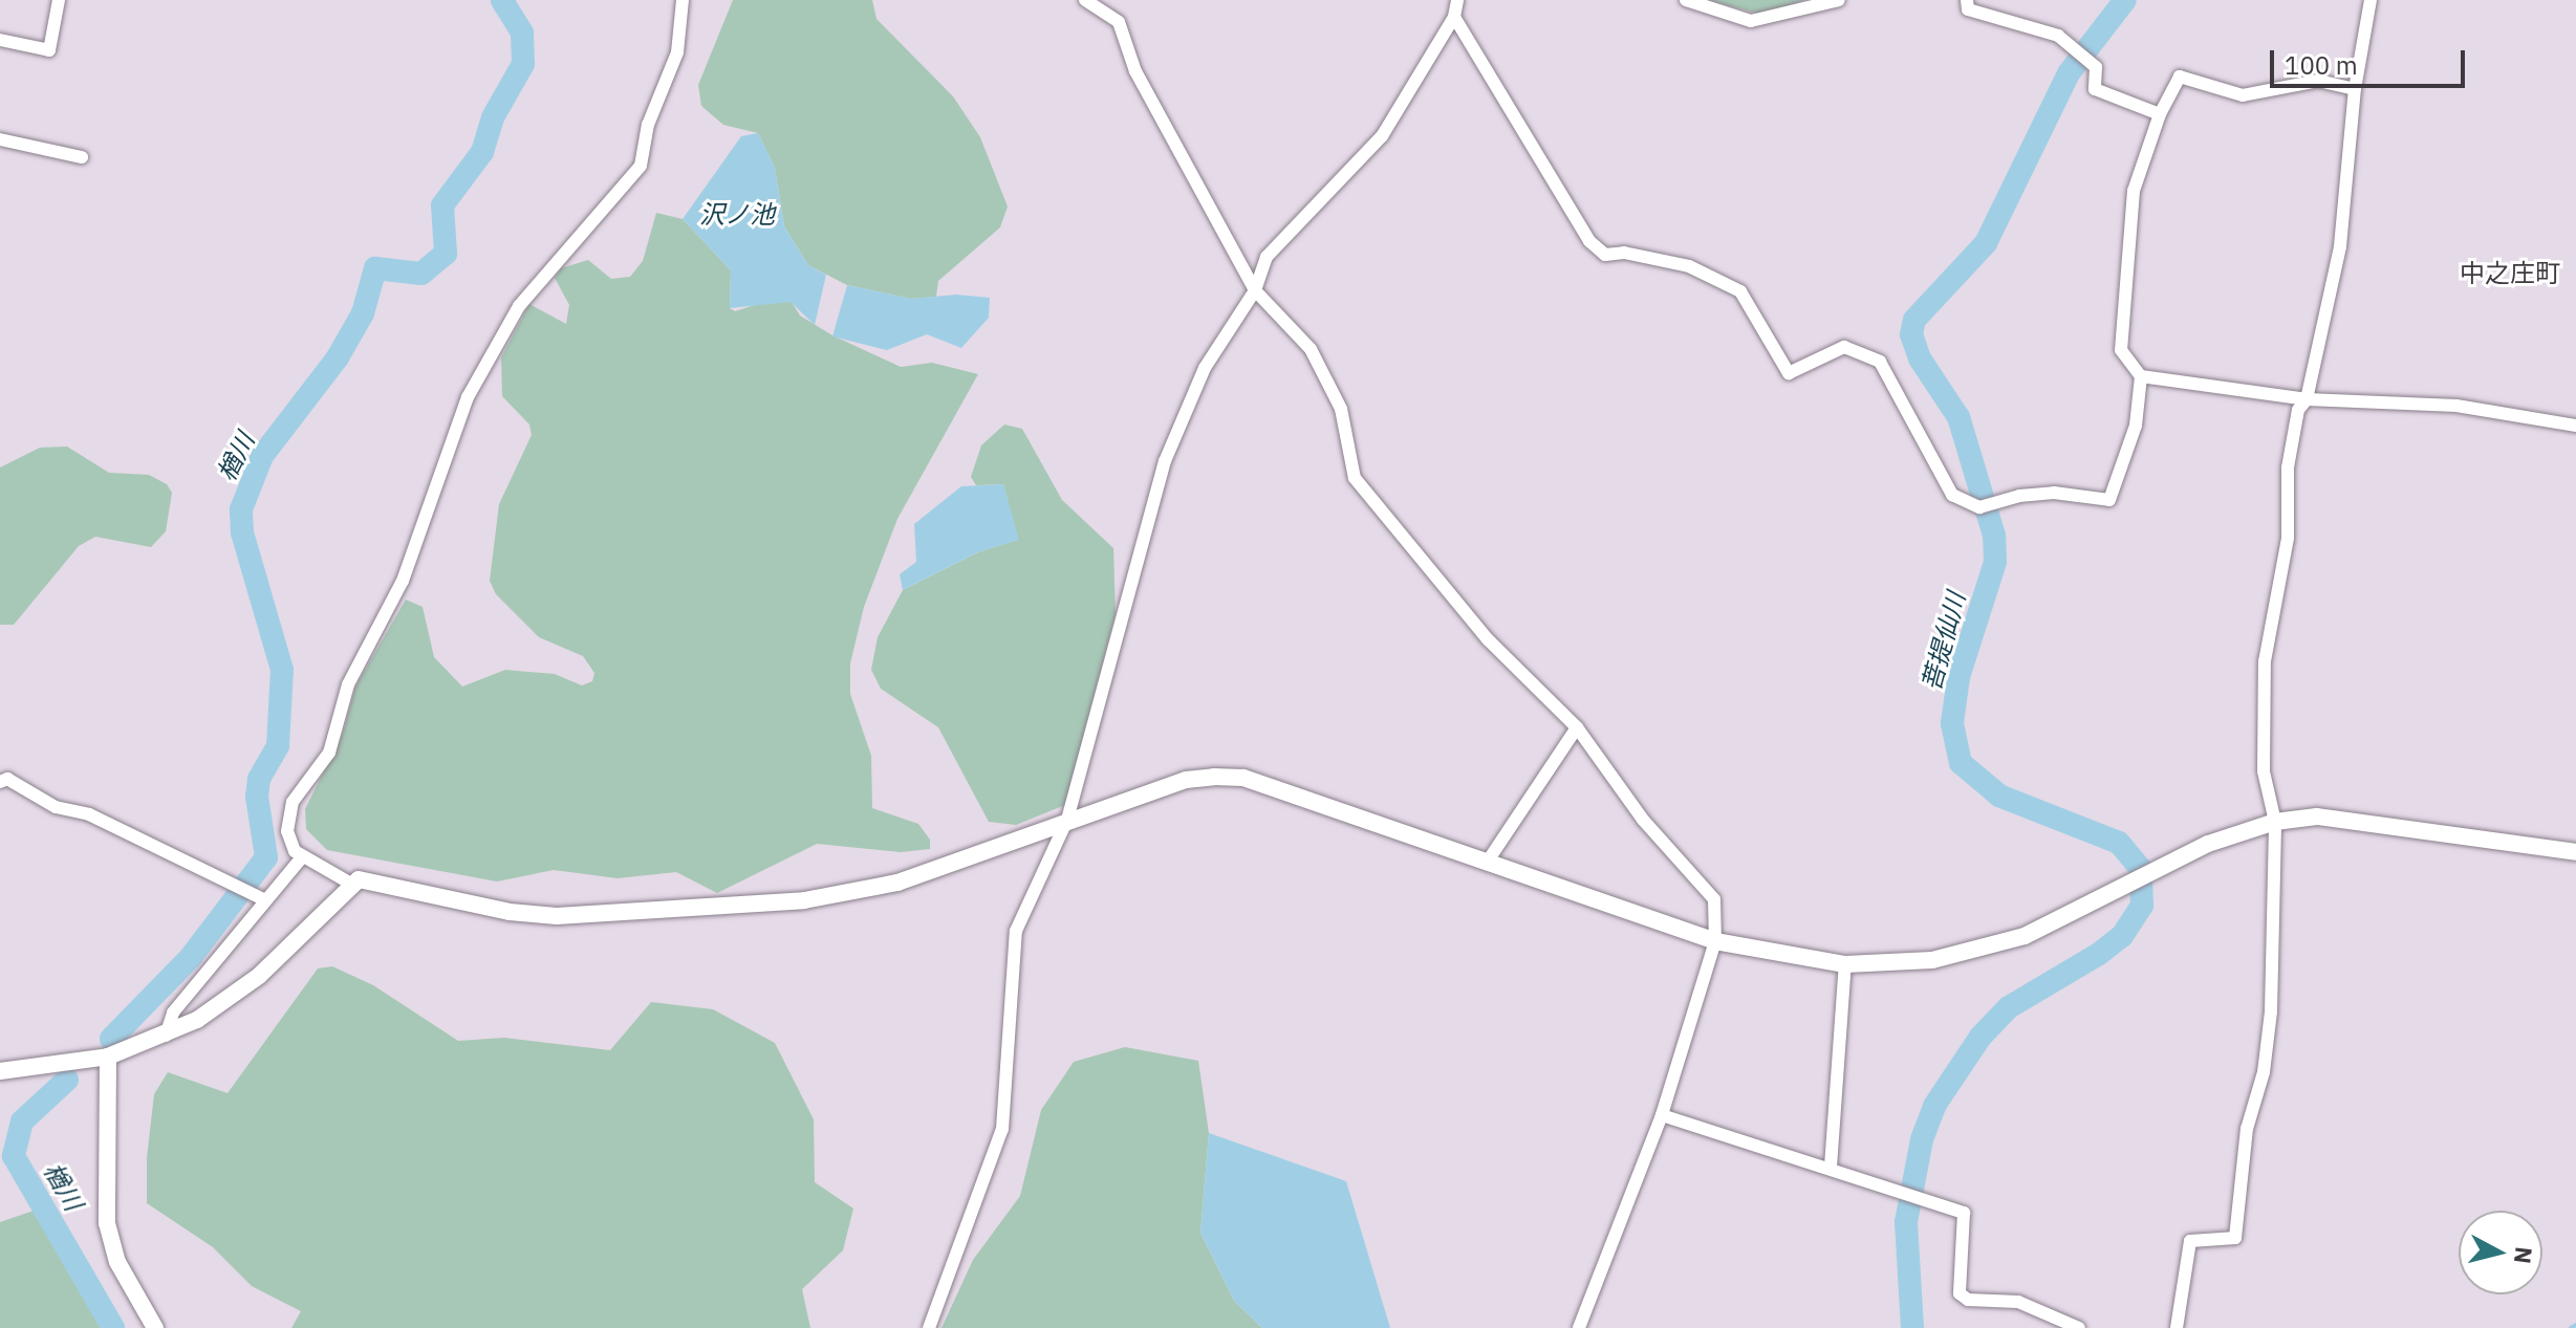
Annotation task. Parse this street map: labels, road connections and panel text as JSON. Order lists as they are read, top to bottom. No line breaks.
{"districts":["中之庄町"],"water":["沢ノ池","楢川","菩提仙川"],"scale_bar":"100 m","north":"right"}
